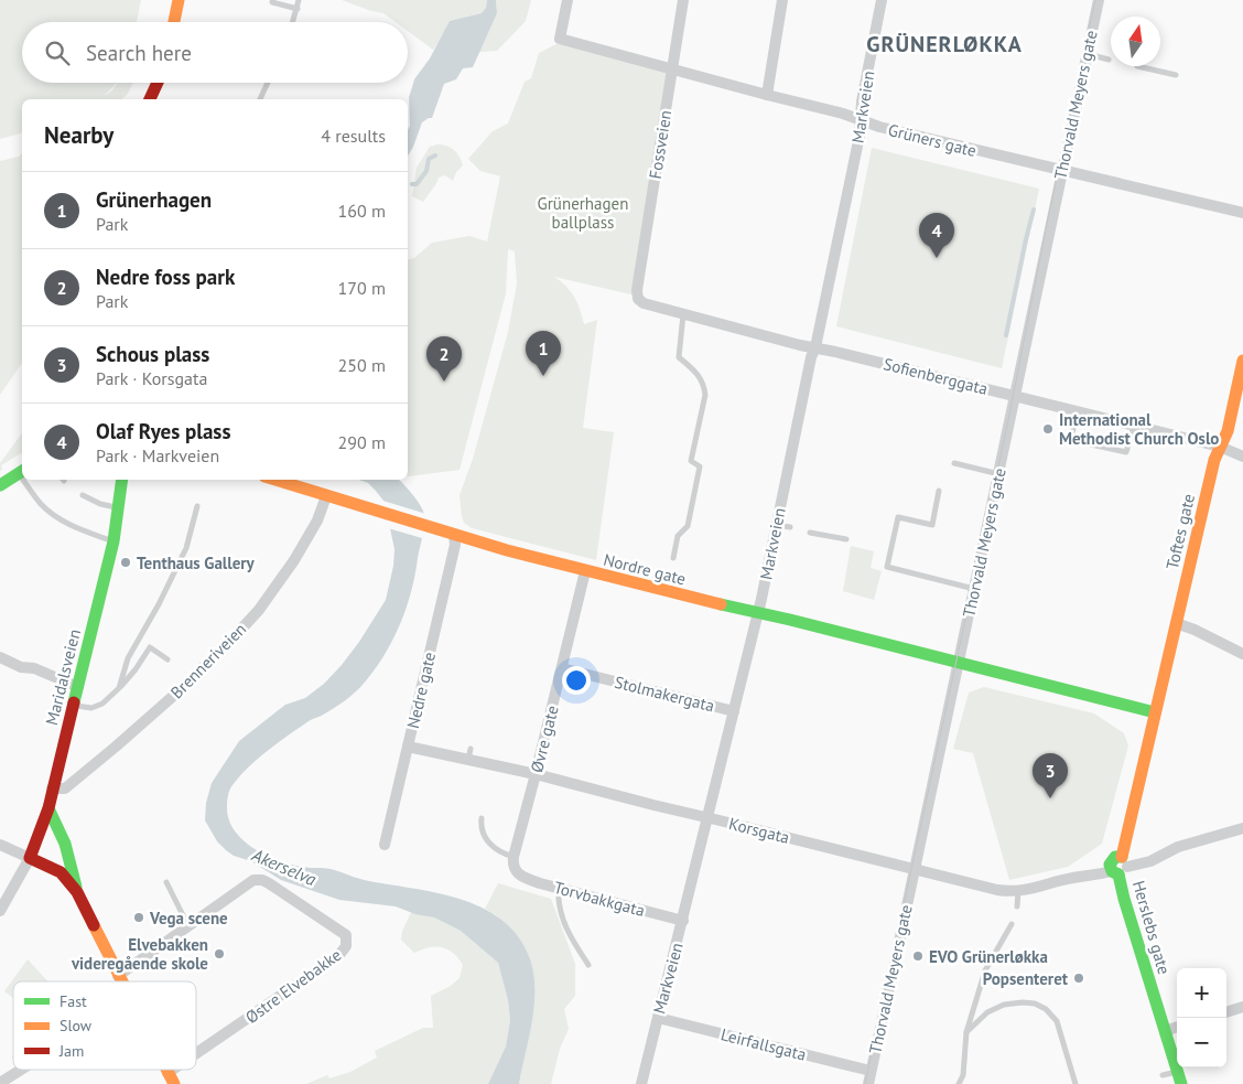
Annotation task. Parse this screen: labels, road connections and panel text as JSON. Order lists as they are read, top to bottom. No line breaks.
{"streets":{"main road":["Toftes gate","Nordre gate","Maridalsveien","Herslebs gate"],"street":["Thorvald Meyers gate","Markveien","Grüners gate","Fossveien","Sofienberggata","Brenneriveien","Nedre gate","Stolmakergata","Øvre gate","Korsgata","Torvbakkgata","Østre Elvebakke","Leirfallsgata"]},"crossings":[["Thorvald Meyers gate","Grüners gate"],["Thorvald Meyers gate","Sofienberggata"],["Thorvald Meyers gate","Nordre gate"],["Thorvald Meyers gate","Korsgata"],["Thorvald Meyers gate","Leirfallsgata"],["Markveien","Grüners gate"],["Markveien","Sofienberggata"],["Markveien","Nordre gate"],["Markveien","Stolmakergata"],["Markveien","Korsgata"],["Markveien","Torvbakkgata"],["Markveien","Leirfallsgata"],["Grüners gate","Fossveien"],["Fossveien","Sofienberggata"],["Sofienberggata","Toftes gate"],["Toftes gate","Nordre gate"],["Toftes gate","Korsgata"],["Toftes gate","Herslebs gate"],["Nordre gate","Brenneriveien"],["Nordre gate","Nedre gate"],["Nordre gate","Øvre gate"],["Brenneriveien","Maridalsveien"],["Nedre gate","Korsgata"],["Stolmakergata","Øvre gate"],["Øvre gate","Korsgata"],["Øvre gate","Torvbakkgata"],["Korsgata","Herslebs gate"]],"districts":["GRÜNERLØKKA"],"water":["Akerselva"],"parks":["Grünerhagen ballplass"],"places":["International Methodist Church Oslo","Tenthaus Gallery","Vega scene","Elvebakken videregående skole","EVO Grünerløkka","Popsenteret"],"legend":["Fast","Slow","Jam"],"north":"top","page":{"search":"Search here","heading":["Nearby","4 results"],"list":[{"mark":"1","name":"Grünerhagen","note":"Park","value":"160 m"},{"mark":"2","name":"Nedre foss park","note":"Park","value":"170 m"},{"mark":"3","name":"Schous plass","note":"Park · Korsgata","value":"250 m"},{"mark":"4","name":"Olaf Ryes plass","note":"Park · Markveien","value":"290 m"}],"pins":["4","1","2","3"],"map_buttons":["+","−"]}}
